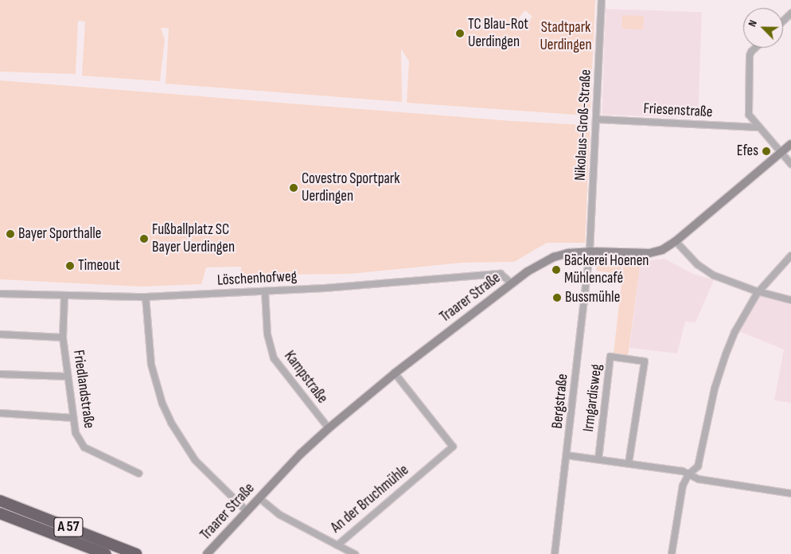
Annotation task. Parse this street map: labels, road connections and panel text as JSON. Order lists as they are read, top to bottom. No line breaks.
{"streets":{"highway":["A 57"],"street":["Friesenstraße","Nikolaus-Groß-Straße","Löschenhofweg","Traarer Straße","Kampstraße","Friedlandstraße","Irmgardisweg","Bergstraße","An der Bruchmühle"]},"crossings":[["Friesenstraße","Nikolaus-Groß-Straße"],["Nikolaus-Groß-Straße","Traarer Straße"],["Nikolaus-Groß-Straße","Bergstraße"],["Löschenhofweg","Traarer Straße"],["Löschenhofweg","Kampstraße"],["Löschenhofweg","Friedlandstraße"],["Traarer Straße","Kampstraße"],["Traarer Straße","Bergstraße"],["Traarer Straße","An der Bruchmühle"]],"parks":["Stadtpark Uerdingen"],"places":["TC Blau-Rot Uerdingen","Efes","Covestro Sportpark Uerdingen","Bayer Sporthalle","Fußballplatz SC Bayer Uerdingen","Timeout","Bäckerei Hoenen Mühlencafé","Bussmühle"],"north":"top left"}
